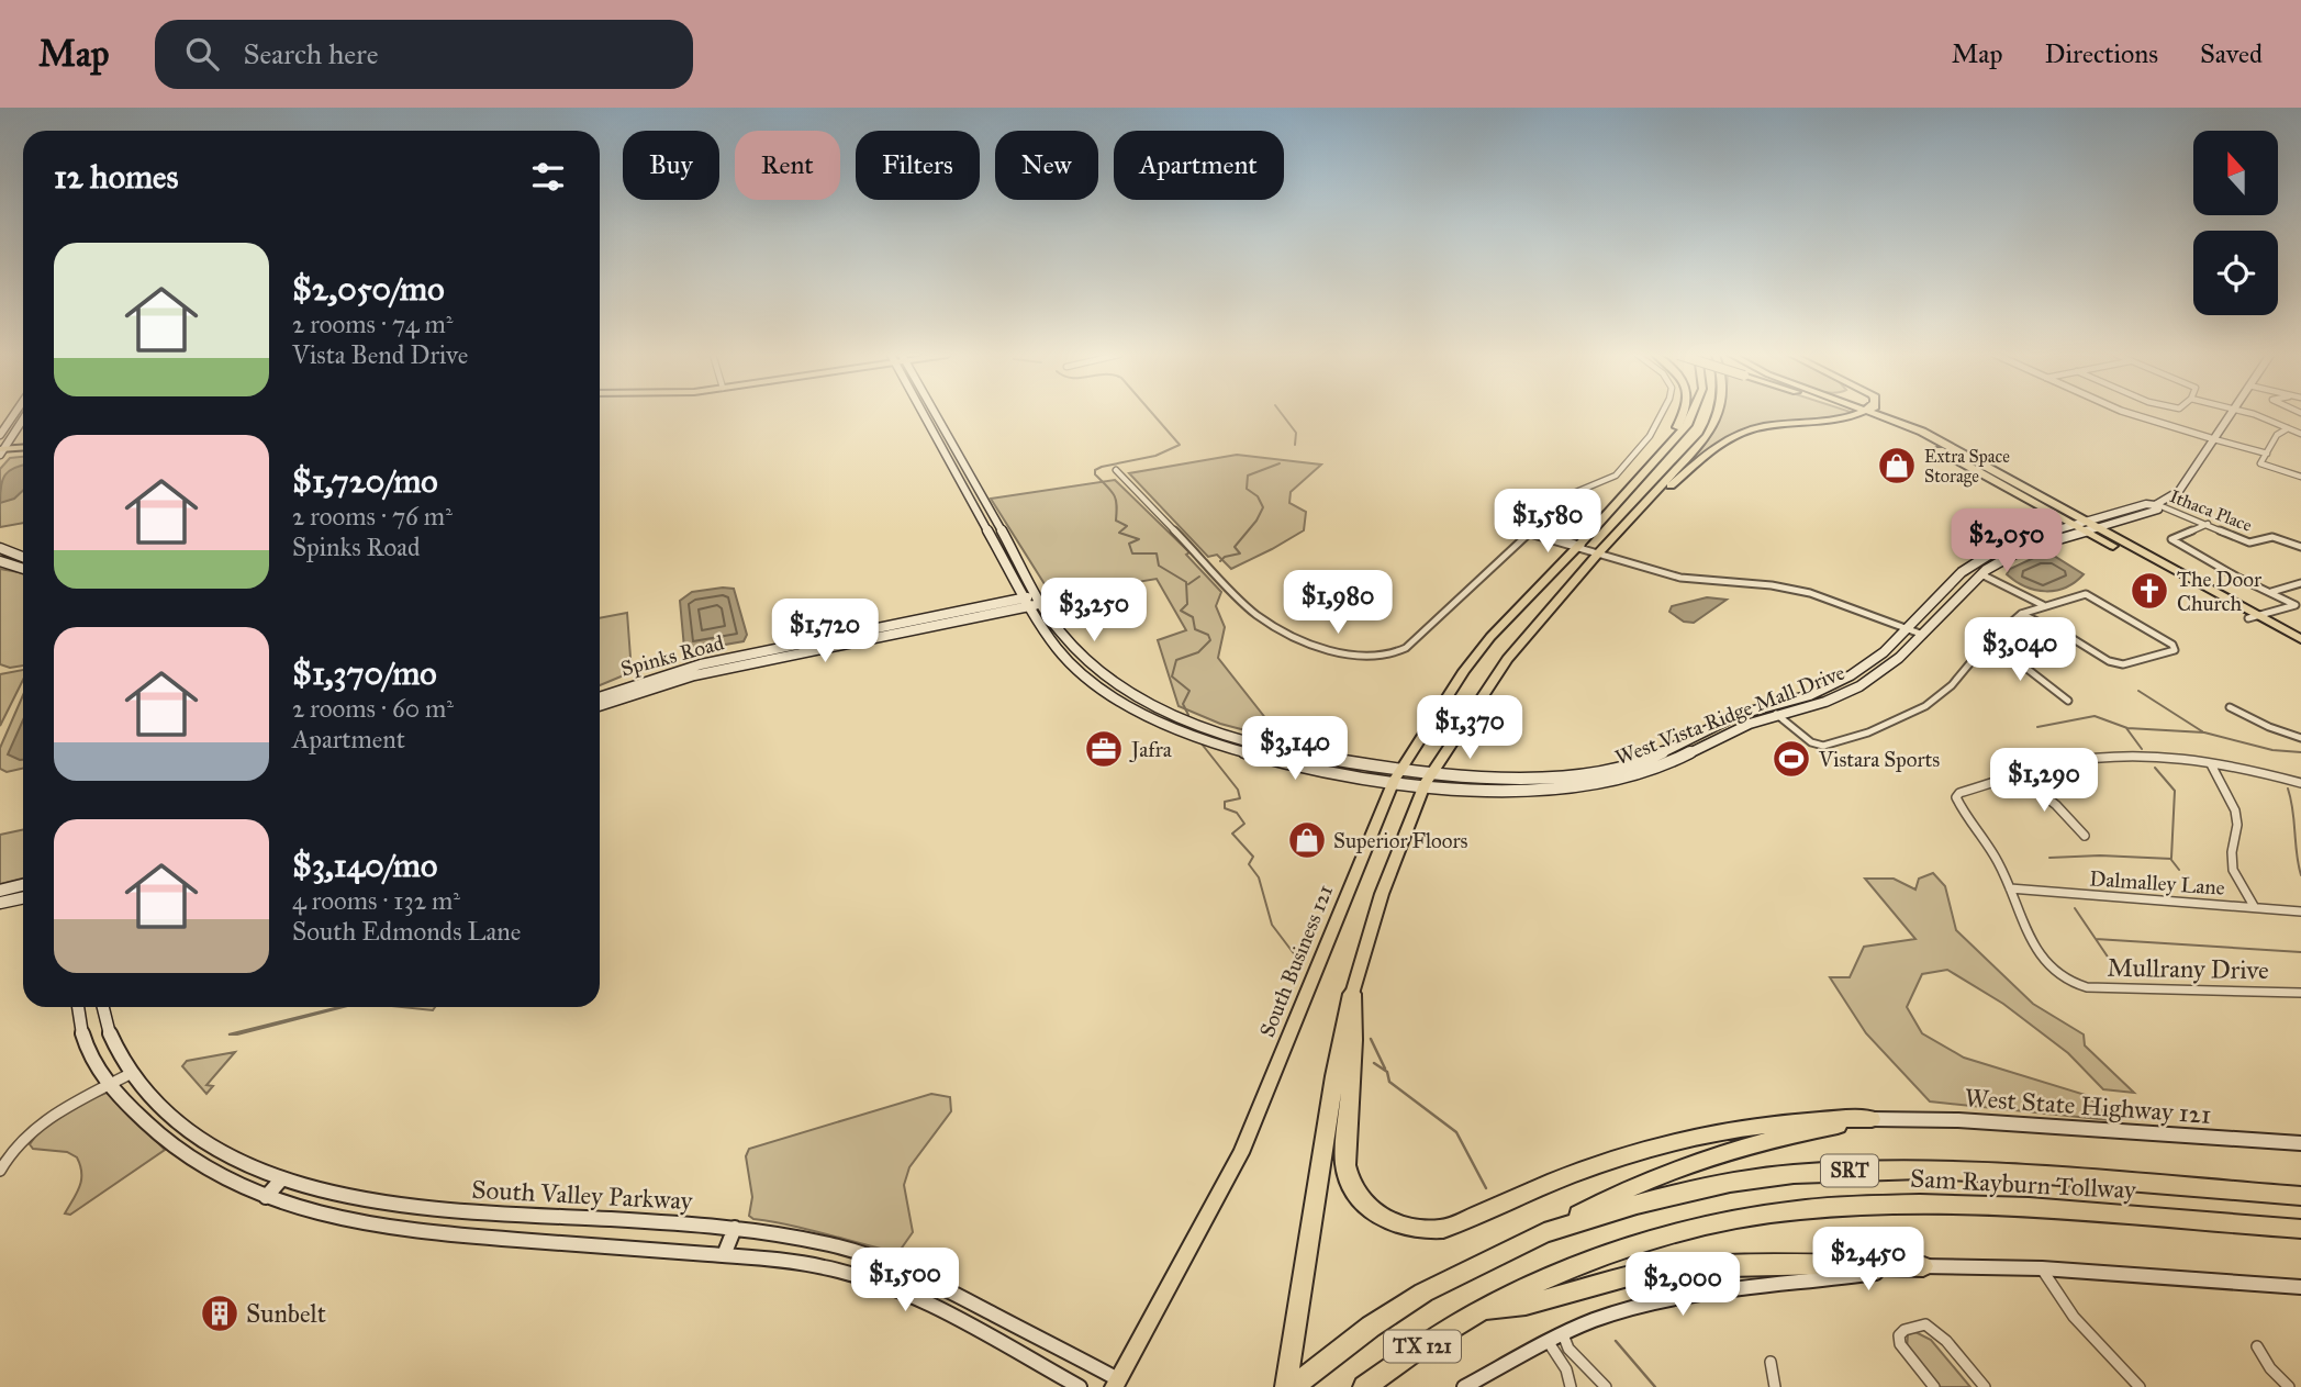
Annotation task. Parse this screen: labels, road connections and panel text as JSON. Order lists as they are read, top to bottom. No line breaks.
{"streets":{"highway":["SRT","Sam Rayburn Tollway","TX 121"],"main road":["Spinks Road","West Vista Ridge Mall Drive","South Business 121","West State Highway 121","South Valley Parkway"],"street":["Ithaca Place","Dalmalley Lane","Mullrany Drive"]},"crossings":[["Ithaca Place","West Vista Ridge Mall Drive"],["West Vista Ridge Mall Drive","South Business 121"],["Dalmalley Lane","Mullrany Drive"],["South Business 121","South Valley Parkway"],["Sam Rayburn Tollway","TX 121"]],"places":{"shop":["Extra Space Storage","Superior Floors"],"church":["The Door Church"],"office":["Jafra"],"sports":["Vistara Sports"],"building":["Sunbelt"]},"north":"top","page":{"header":"Map","search":"Search here","nav":["Map","Directions","Saved"],"chip":["Buy","Rent","Filters","New","Apartment"],"heading":"12 homes","list":[{"name":"$2,050/mo","note":"2 rooms · 74 m² · Vista Bend Drive"},{"name":"$1,720/mo","note":"2 rooms · 76 m² · Spinks Road"},{"name":"$1,370/mo","note":"2 rooms · 60 m² · Apartment"},{"name":"$3,140/mo","note":"4 rooms · 132 m² · South Edmonds Lane"}],"price":["$1,580","$2,050","$1,980","$3,250","$1,720","$3,040","$1,370","$3,140","$1,290","$2,450","$1,500","$2,000"]}}
